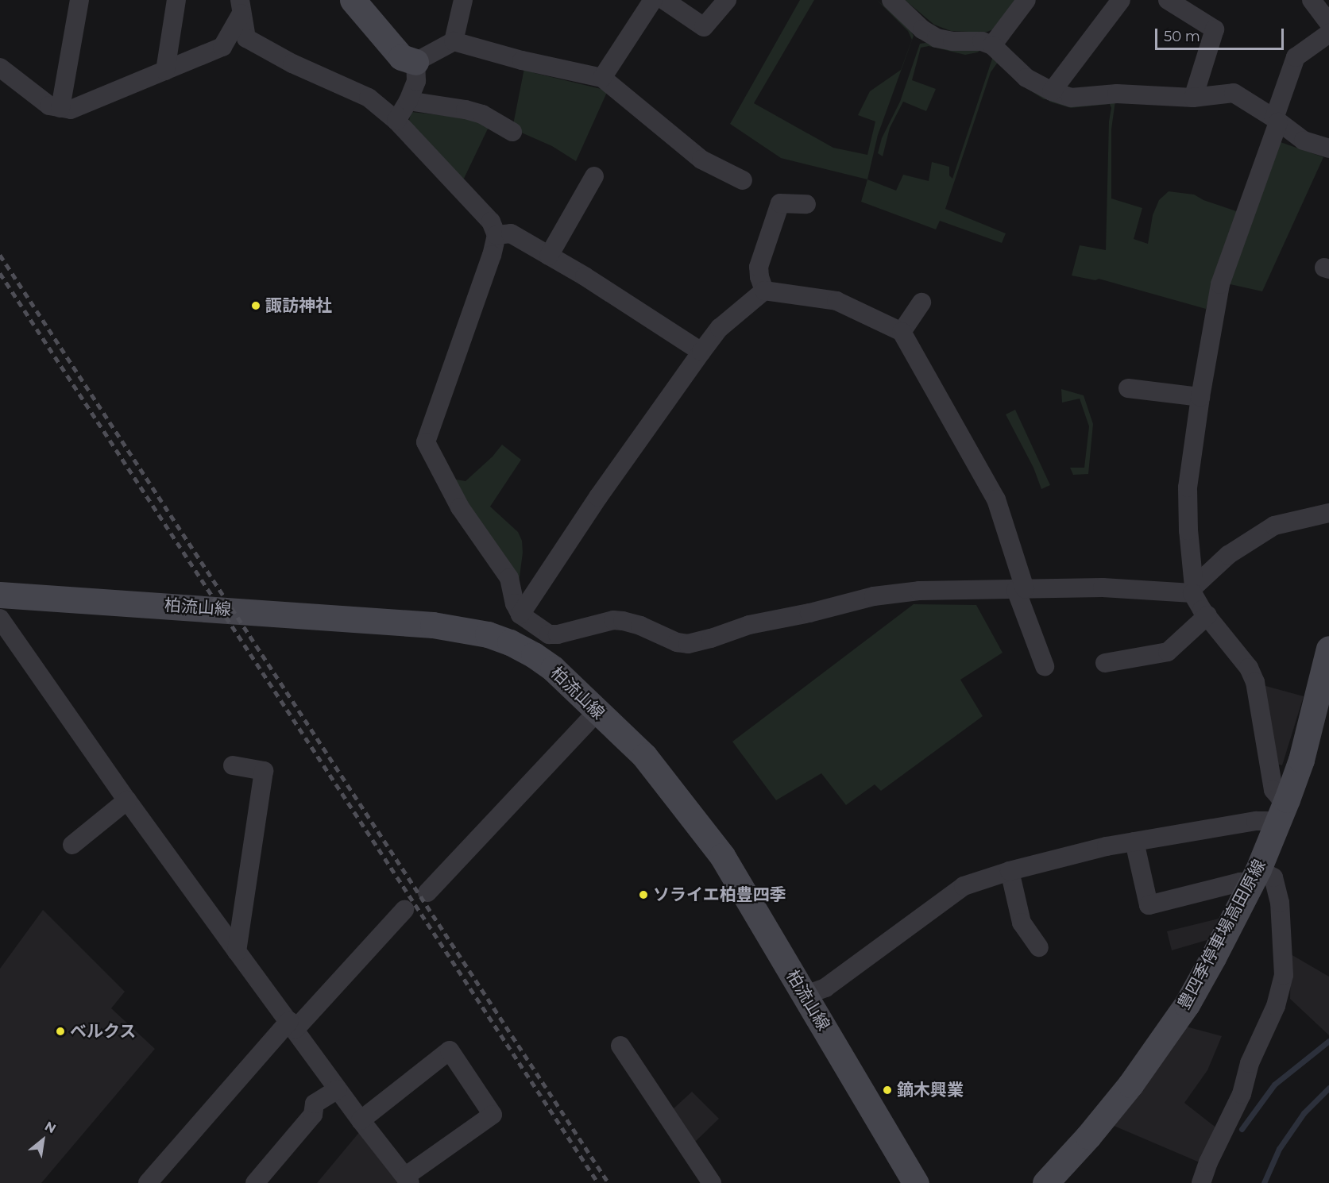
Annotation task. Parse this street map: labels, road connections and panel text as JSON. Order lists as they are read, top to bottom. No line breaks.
{"streets":{"main road":["柏流山線","豊四季停車場高田原線"]},"places":["諏訪神社","ソライエ柏豊四季","ベルクス","鏑木興業"],"scale_bar":"50 m","north":"top right"}
